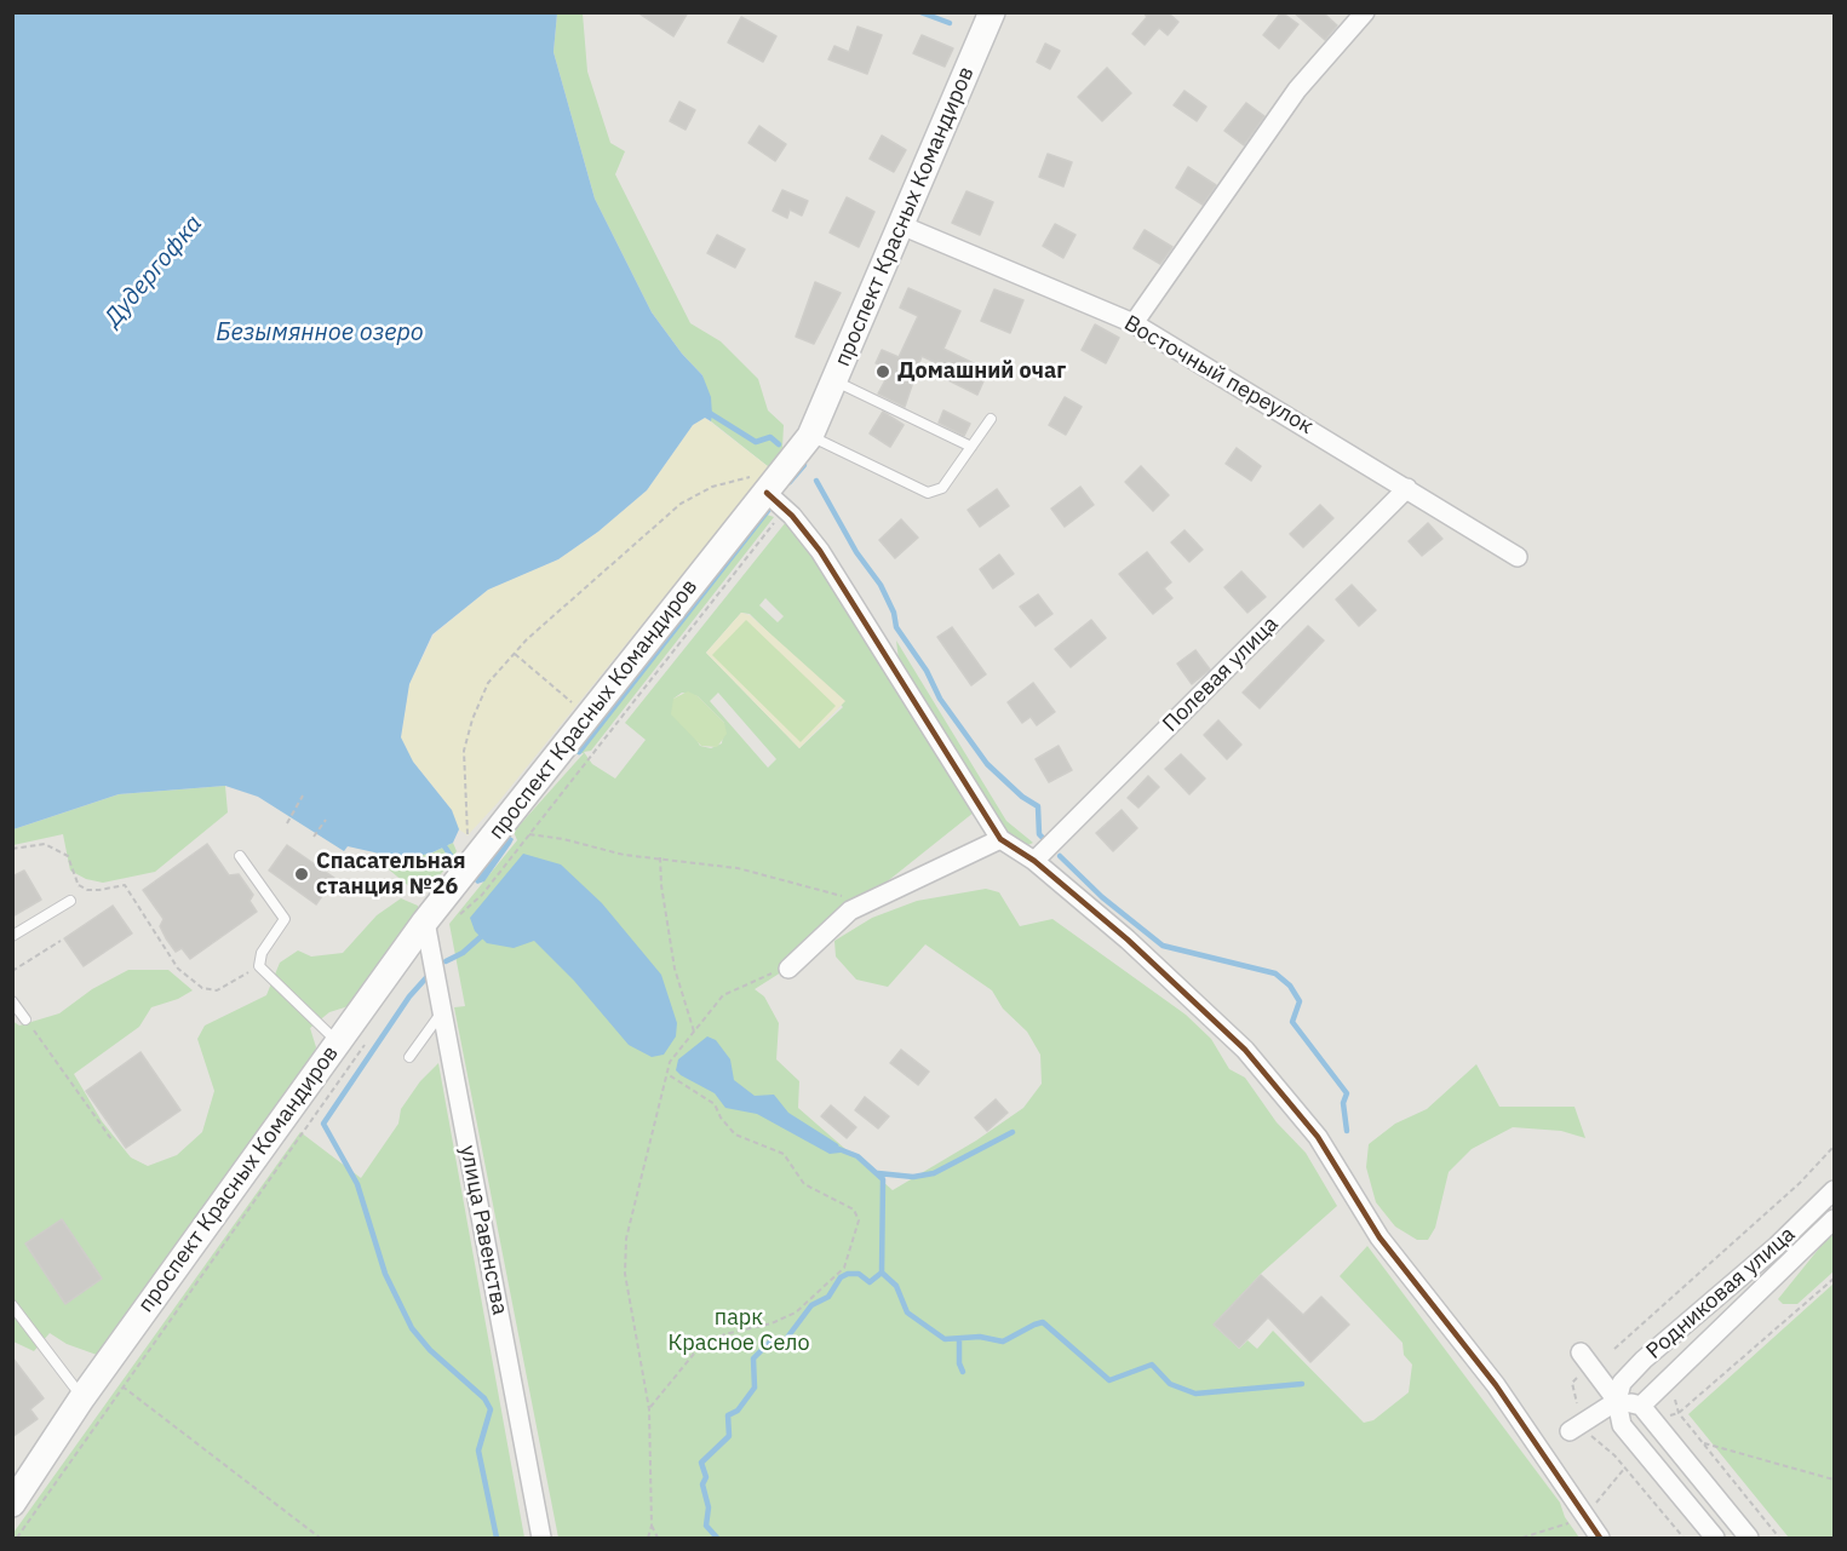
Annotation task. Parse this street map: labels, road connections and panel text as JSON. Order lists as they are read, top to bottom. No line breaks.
{"streets":{"street":["проспект Красных Командиров","Восточный переулок","Полевая улица","улица Равенства","Родниковая улица"]},"crossings":[["проспект Красных Командиров","Восточный переулок"],["проспект Красных Командиров","улица Равенства"],["Восточный переулок","Полевая улица"]],"water":["Дудергофка","Безымянное озеро"],"parks":["парк Красное Село"],"places":["Домашний очаг","Спасательная станция №26"]}
